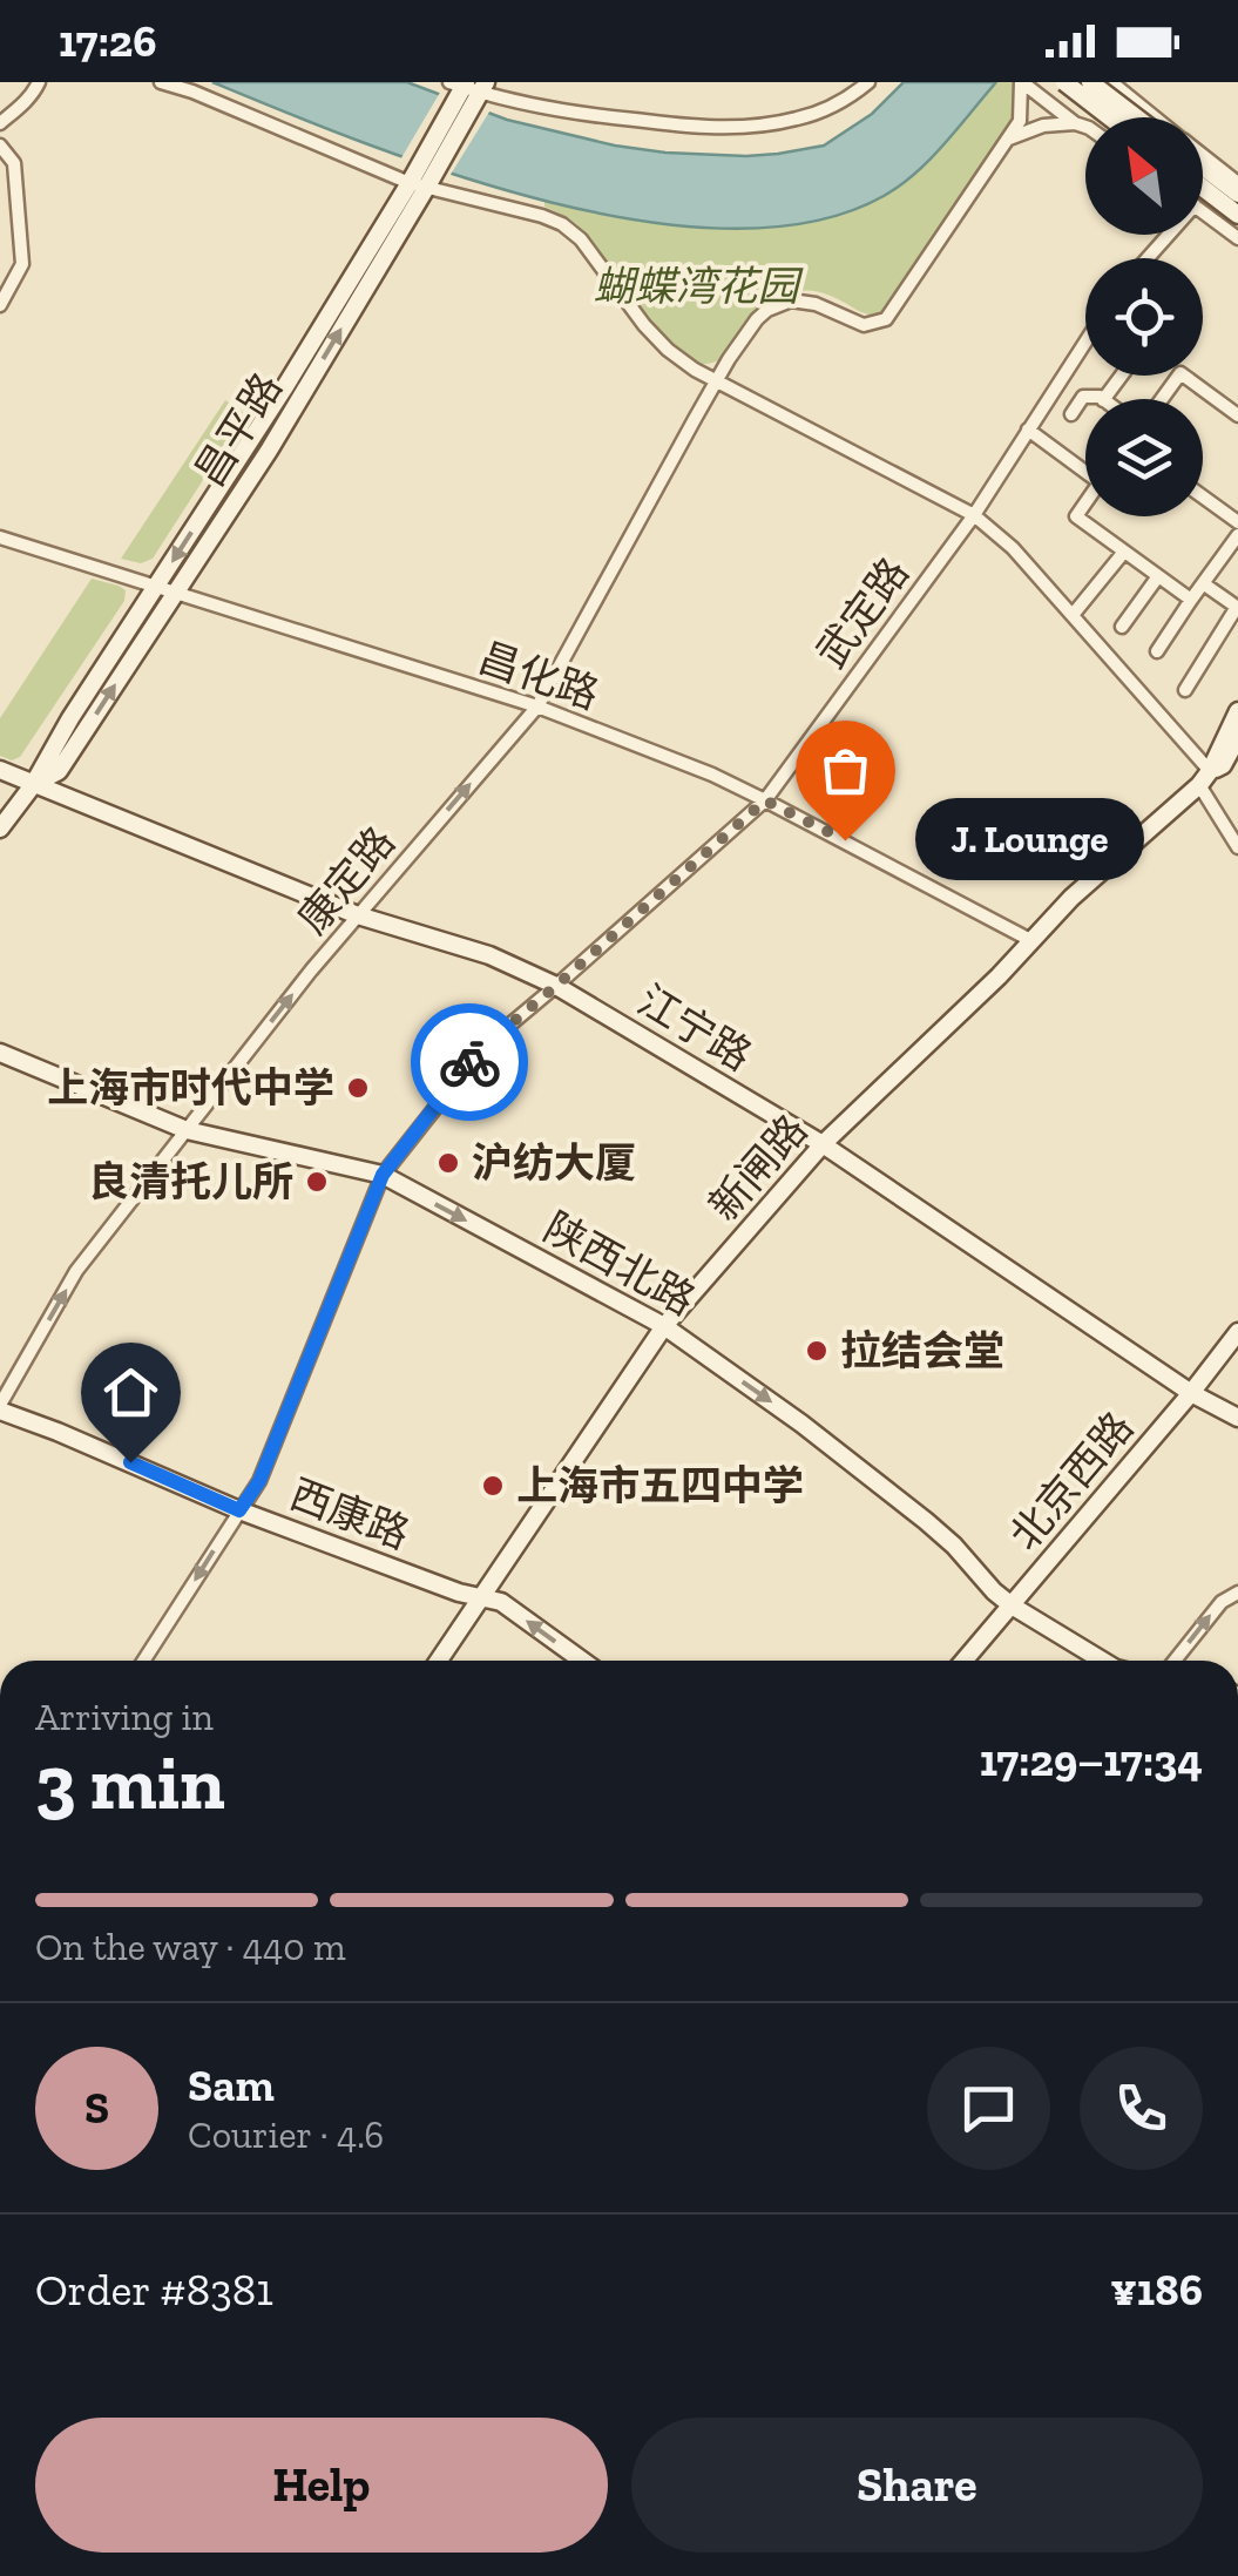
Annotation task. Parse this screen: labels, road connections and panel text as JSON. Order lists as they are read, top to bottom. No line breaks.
{"streets":{"main road":["昌平路","江宁路","新闸路","陕西北路","北京西路","西康路"],"street":["武定路","昌化路","康定路"]},"crossings":[["昌平路","昌化路"],["昌平路","江宁路"],["武定路","昌化路"],["武定路","江宁路"],["武定路","陕西北路"],["武定路","西康路"],["昌化路","康定路"],["昌化路","新闸路"],["康定路","江宁路"],["康定路","陕西北路"],["康定路","西康路"],["江宁路","新闸路"],["江宁路","北京西路"],["新闸路","陕西北路"],["新闸路","西康路"],["陕西北路","北京西路"]],"one_way":["康定路","陕西北路"],"parks":["蝴蝶湾花园"],"places":["J. Lounge","上海市时代中学","沪纺大厦","良清托儿所","拉结会堂","上海市五四中学"],"north":"top left","page":{"status":"17:26","bubble":"J. Lounge","heading":["3 min","Arriving in","17:29–17:34"],"panel":["Sam","Courier · 4.6","Order #8381","¥186"],"bar":"On the way · 440 m","round":"S","buttons":["Help","Share"]}}
